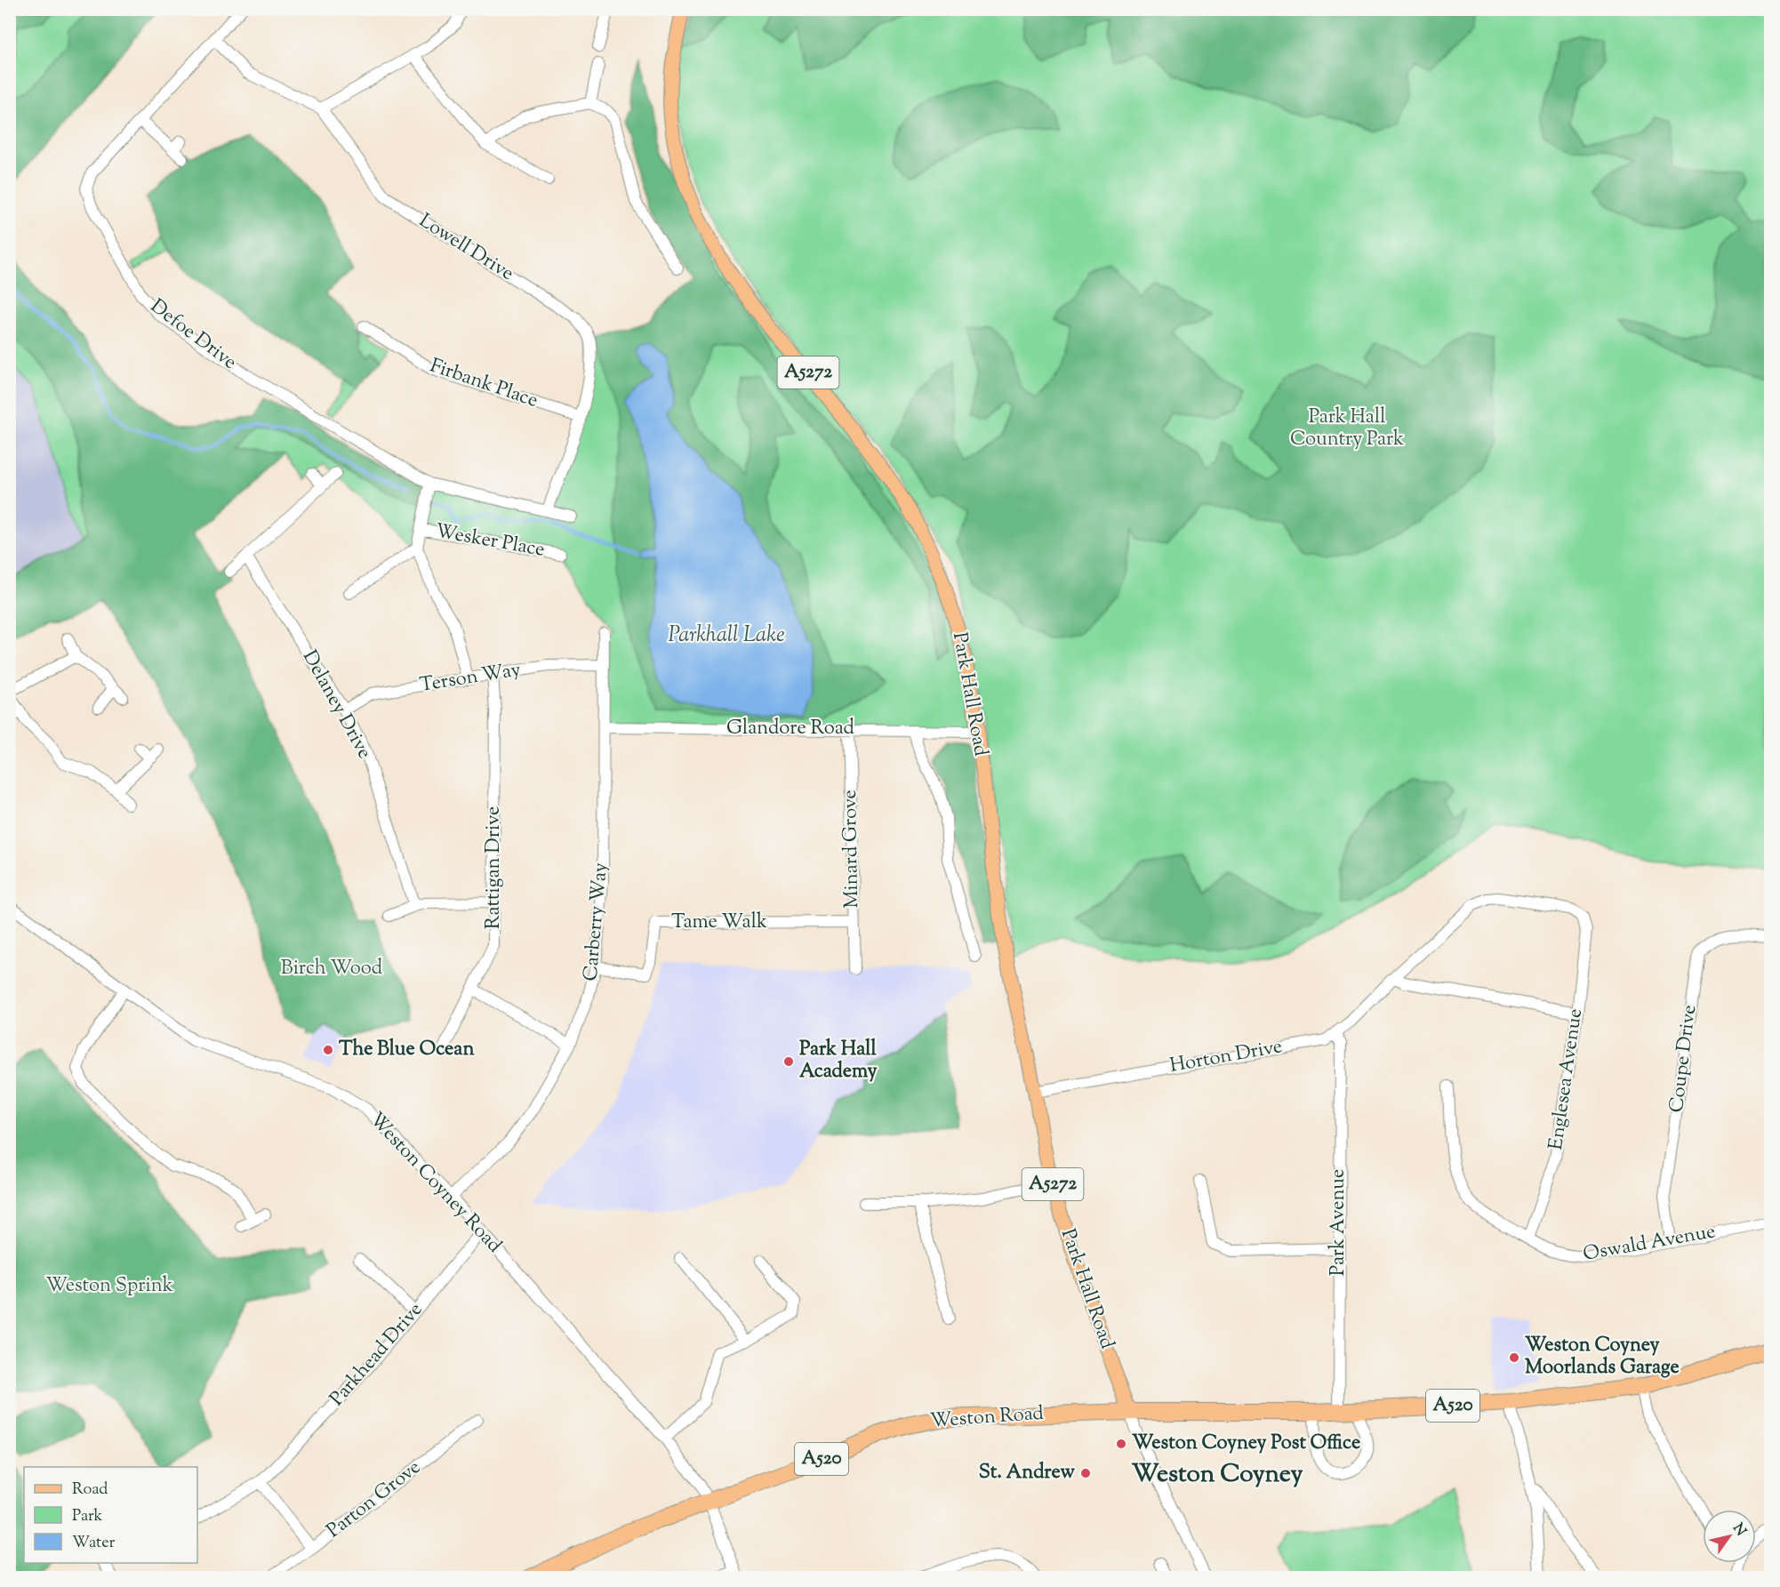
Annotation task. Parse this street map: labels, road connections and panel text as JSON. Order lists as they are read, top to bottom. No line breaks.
{"streets":{"highway":["A520","Weston Road"],"main road":["A5272","Park Hall Road"],"street":["Lowell Drive","Defoe Drive","Firbank Place","Wesker Place","Terson Way","Delaney Drive","Glandore Road","Minard Grove","Rattigan Drive","Carberry Way","Tame Walk","Horton Drive","Coupe Drive","Englesea Avenue","Weston Coyney Road","Park Avenue","Oswald Avenue","Parkhead Drive","Parton Grove"]},"crossings":[["Lowell Drive","Defoe Drive"],["Lowell Drive","Firbank Place"],["Terson Way","Delaney Drive"],["Terson Way","Rattigan Drive"],["Terson Way","Carberry Way"],["Park Hall Road","Glandore Road"],["Park Hall Road","Horton Drive"],["Park Hall Road","Weston Road"],["Glandore Road","Minard Grove"],["Glandore Road","Carberry Way"],["Minard Grove","Tame Walk"],["Carberry Way","Tame Walk"],["Carberry Way","Weston Coyney Road"],["Horton Drive","Englesea Avenue"],["Horton Drive","Park Avenue"],["Coupe Drive","Oswald Avenue"],["Englesea Avenue","Oswald Avenue"],["Weston Coyney Road","Parkhead Drive"],["Weston Coyney Road","Weston Road"],["Park Avenue","Weston Road"]],"districts":["Weston Coyney"],"water":["Parkhall Lake"],"parks":["Park Hall Country Park","Birch Wood","Weston Sprink"],"places":["The Blue Ocean","Park Hall Academy","Weston Coyney Moorlands Garage","Weston Coyney Post Office","St. Andrew"],"legend":["Road","Park","Water"],"north":"top right"}
